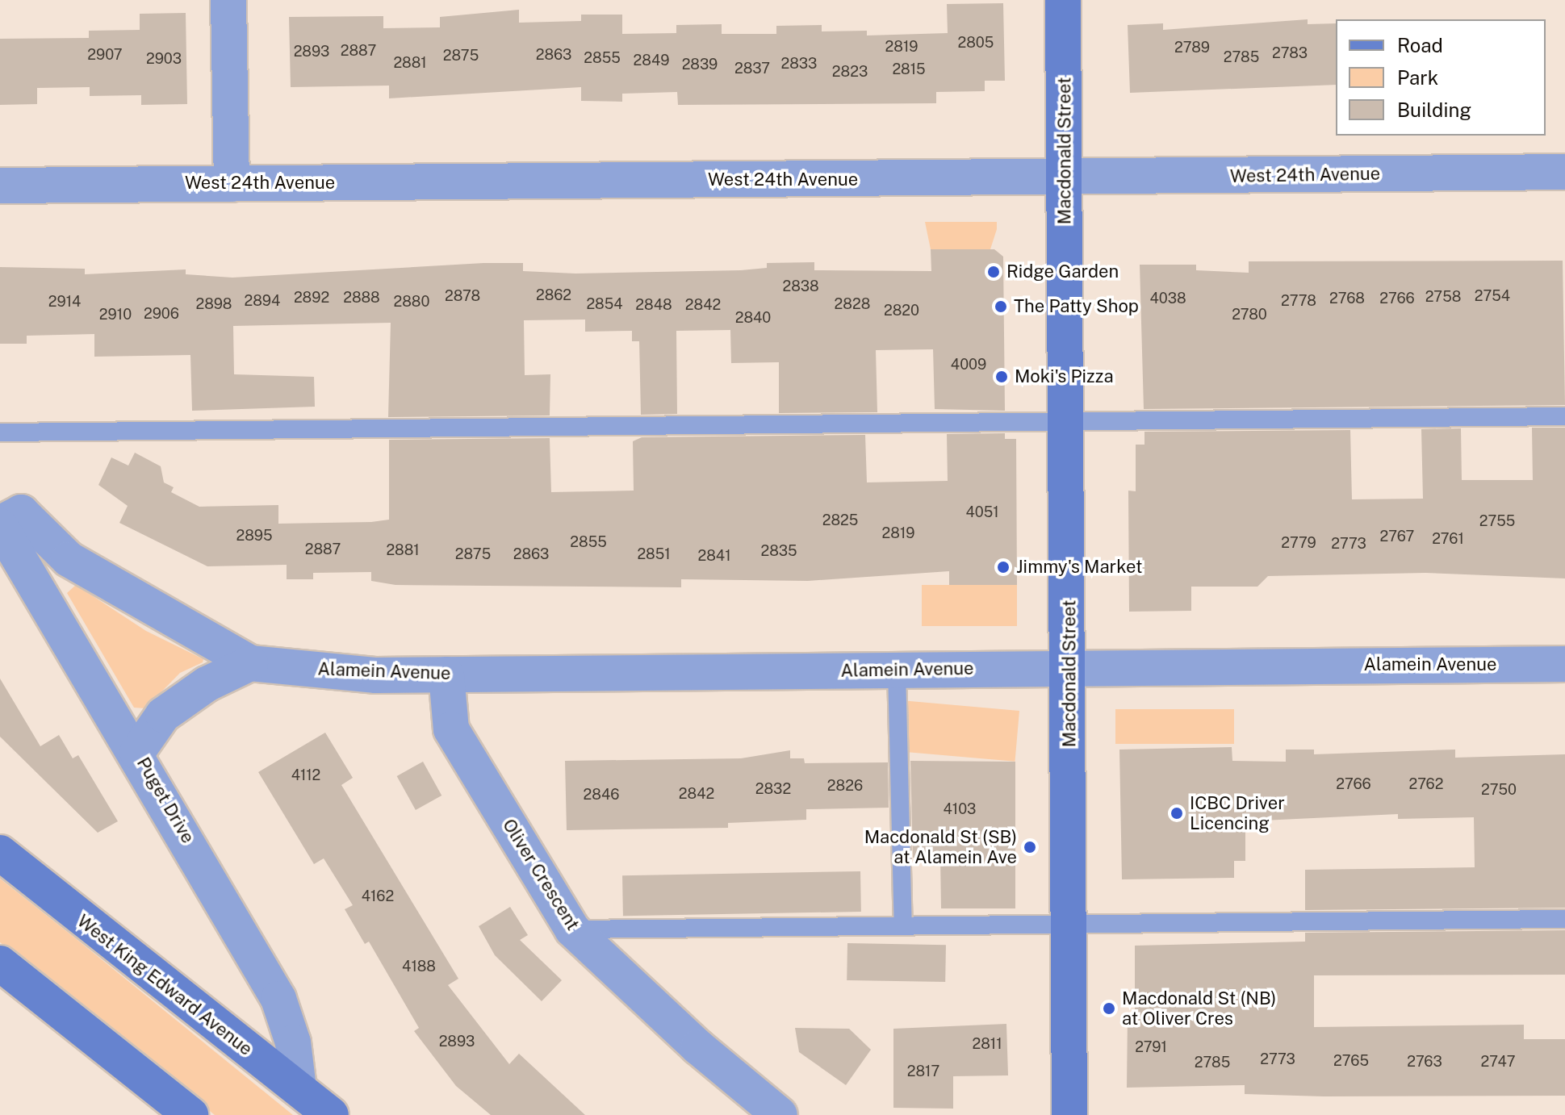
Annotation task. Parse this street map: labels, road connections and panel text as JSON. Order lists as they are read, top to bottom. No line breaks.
{"streets":{"street":["Macdonald Street","West 24th Avenue","Alamein Avenue","Puget Drive","Oliver Crescent","West King Edward Avenue"]},"crossings":[["Macdonald Street","West 24th Avenue"],["Macdonald Street","Alamein Avenue"],["Alamein Avenue","Puget Drive"],["Alamein Avenue","Oliver Crescent"],["Puget Drive","West King Edward Avenue"]],"places":["Ridge Garden","The Patty Shop","Moki's Pizza","Jimmy's Market","ICBC Driver Licencing","Macdonald St (SB) at Alamein Ave","Macdonald St (NB) at Oliver Cres"],"house_numbers":["2805","2819","2789","2887","2893","2783","2907","2863","2875","2785","2855","2903","2849","2881","2833","2839","2837","2815","2823","2838","2862","2878","2754","2758","2892","2888","4038","2768","2766","2894","2778","2914","2880","2898","2854","2828","2848","2842","2820","2906","2910","2780","2840","4009","4051","2825","2755","2819","2895","2767","2761","2855","2779","2773","2887","2881","2835","2875","2863","2851","2841","4112","2766","2762","2826","2832","2750","2842","2846","4103","4162","4188","2893","2811","2791","2773","2765","2763","2747","2785","2817"],"legend":["Road","Park","Building"]}
